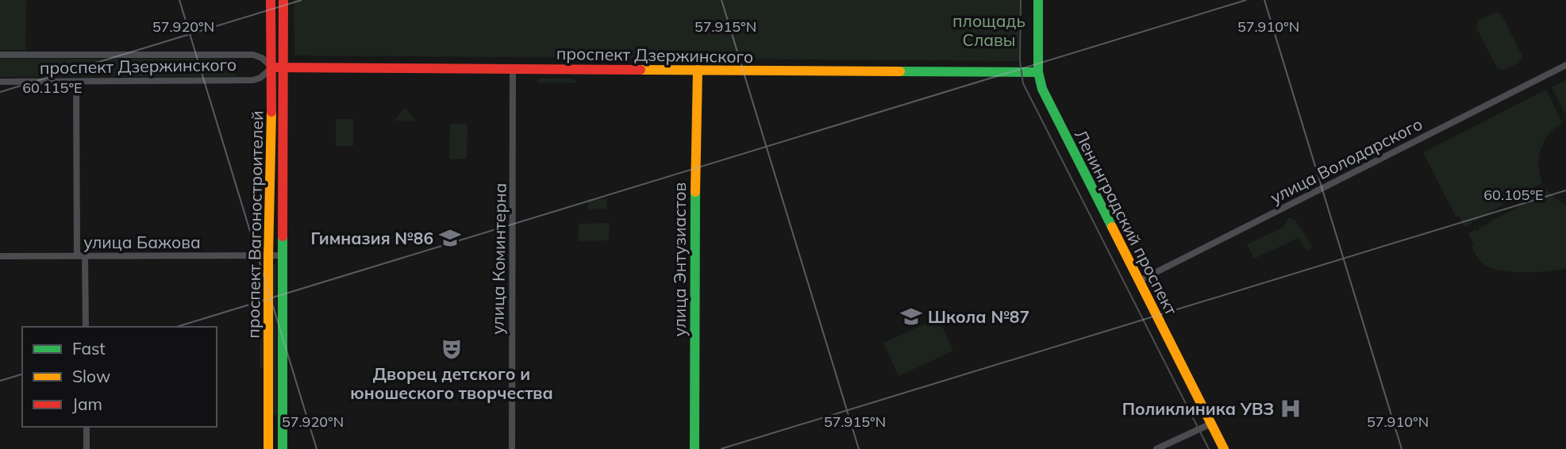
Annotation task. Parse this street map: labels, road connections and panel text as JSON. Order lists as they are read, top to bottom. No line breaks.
{"streets":{"main road":["проспект Дзержинского","Ленинградский проспект","проспект Вагоностроителей","улица Энтузиастов"],"street":["улица Володарского","улица Бажова","улица Коминтерна"]},"crossings":[["проспект Дзержинского","Ленинградский проспект"],["проспект Дзержинского","проспект Вагоностроителей"],["проспект Дзержинского","улица Коминтерна"],["проспект Дзержинского","улица Энтузиастов"],["улица Володарского","Ленинградский проспект"],["проспект Вагоностроителей","улица Бажова"]],"parks":["площадь Славы"],"places":{"school or university":["Гимназия №86","Школа №87"],"theatre":["Дворец детского и юношеского творчества"],"hospital":["Поликлиника УВЗ"]},"legend":["Fast","Slow","Jam"],"coordinates":["57.920°N","57.915°N","57.910°N","60.115°E","60.105°E"]}
